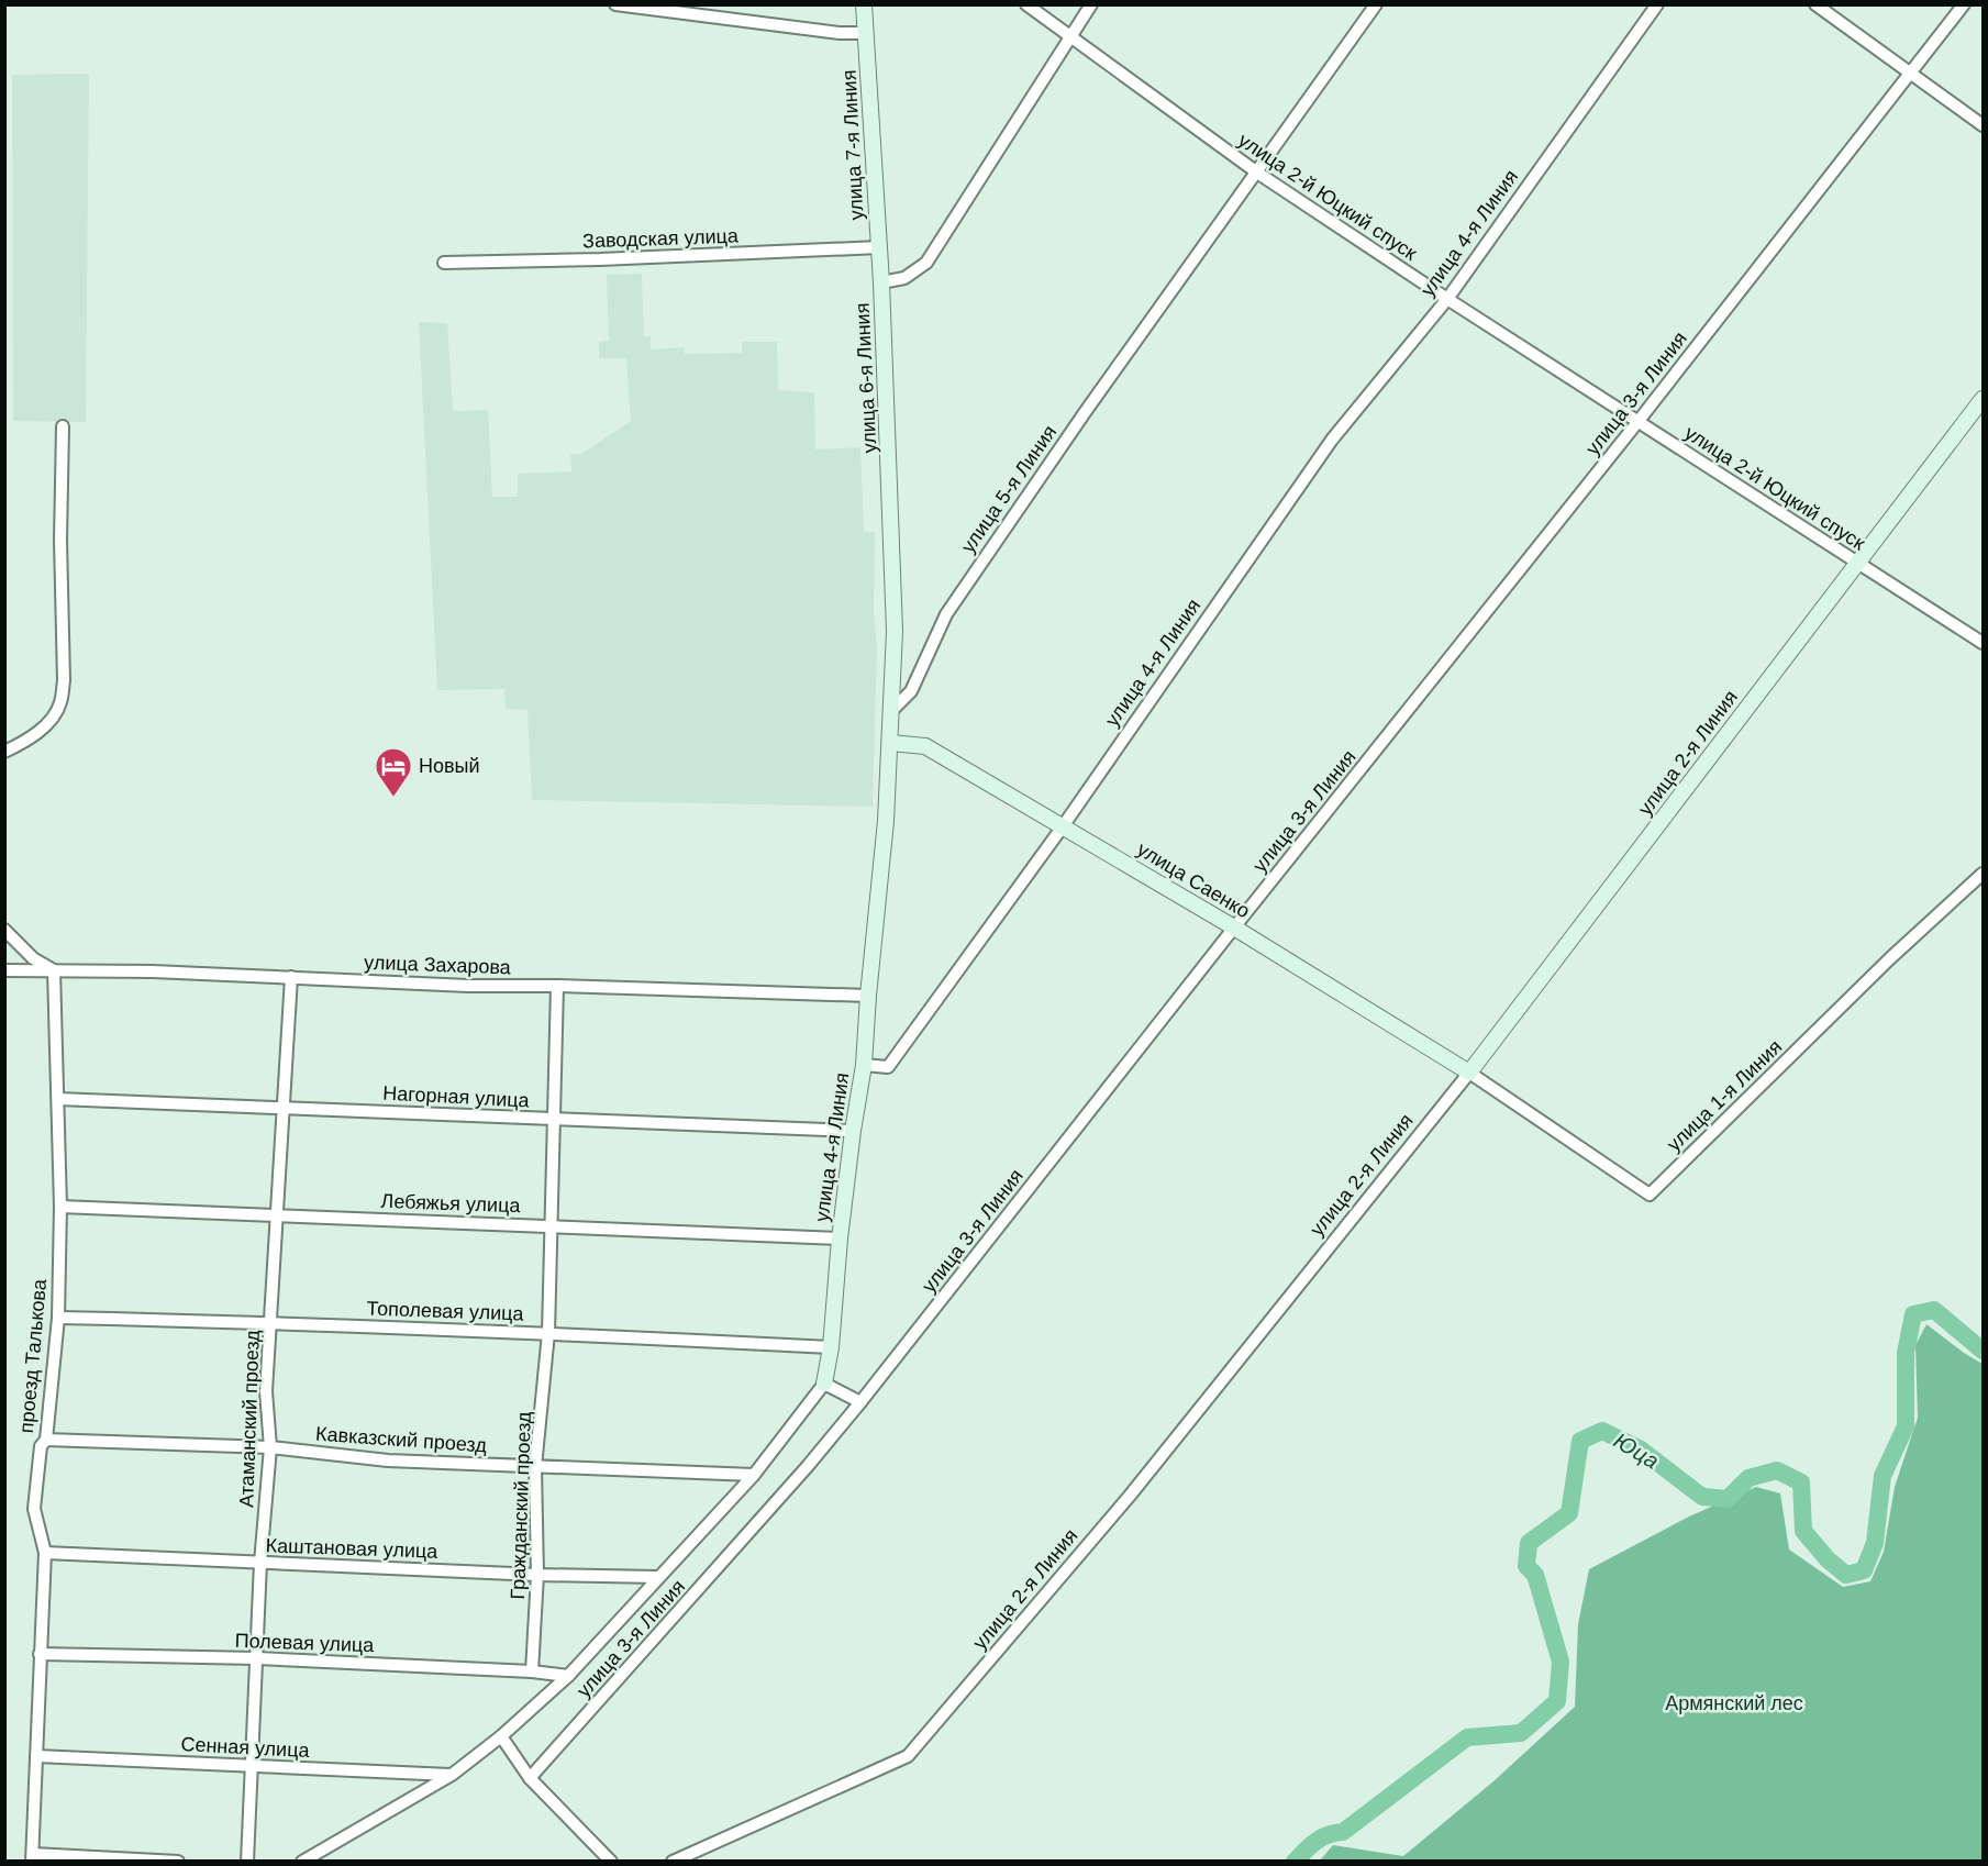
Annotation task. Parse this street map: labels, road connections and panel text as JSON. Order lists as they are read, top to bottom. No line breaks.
{"streets":{"street":["улица 7-я Линия","улица 2-й Юцкий спуск","улица 4-я Линия","Заводская улица","улица 6-я Линия","улица 3-я Линия","улица 5-я Линия","улица 2-я Линия","улица Саенко","улица Захарова","улица 1-я Линия","Нагорная улица","Лебяжья улица","Тополевая улица","проезд Талькова","Атаманский проезд","Кавказский проезд","Гражданский проезд","Каштановая улица","Полевая улица","Сенная улица"]},"crossings":[["улица 7-я Линия","Заводская улица"],["улица 7-я Линия","улица 6-я Линия"],["улица 2-й Юцкий спуск","улица 4-я Линия"],["улица 2-й Юцкий спуск","улица 6-я Линия"],["улица 2-й Юцкий спуск","улица 3-я Линия"],["улица 2-й Юцкий спуск","улица 5-я Линия"],["улица 2-й Юцкий спуск","улица 2-я Линия"],["улица 4-я Линия","улица 3-я Линия"],["улица 4-я Линия","улица Саенко"],["улица 4-я Линия","Нагорная улица"],["улица 4-я Линия","Лебяжья улица"],["улица 4-я Линия","Тополевая улица"],["улица 6-я Линия","улица 5-я Линия"],["улица 3-я Линия","улица Саенко"],["улица 3-я Линия","Кавказский проезд"],["улица 3-я Линия","Каштановая улица"],["улица 3-я Линия","Полевая улица"],["улица 3-я Линия","Сенная улица"],["улица 2-я Линия","улица Саенко"],["улица 2-я Линия","улица 1-я Линия"],["улица Саенко","улица 1-я Линия"],["улица Захарова","проезд Талькова"],["улица Захарова","Атаманский проезд"],["улица Захарова","Гражданский проезд"],["Нагорная улица","проезд Талькова"],["Нагорная улица","Атаманский проезд"],["Нагорная улица","Гражданский проезд"],["Лебяжья улица","проезд Талькова"],["Лебяжья улица","Атаманский проезд"],["Лебяжья улица","Гражданский проезд"],["Тополевая улица","проезд Талькова"],["Тополевая улица","Атаманский проезд"],["Тополевая улица","Гражданский проезд"],["проезд Талькова","Кавказский проезд"],["проезд Талькова","Каштановая улица"],["проезд Талькова","Полевая улица"],["проезд Талькова","Сенная улица"],["Атаманский проезд","Кавказский проезд"],["Атаманский проезд","Каштановая улица"],["Атаманский проезд","Полевая улица"],["Атаманский проезд","Сенная улица"],["Кавказский проезд","Гражданский проезд"],["Гражданский проезд","Каштановая улица"],["Гражданский проезд","Полевая улица"]],"water":["Юца"],"parks":["Армянский лес"],"places":{"hotel":["Новый"]}}
